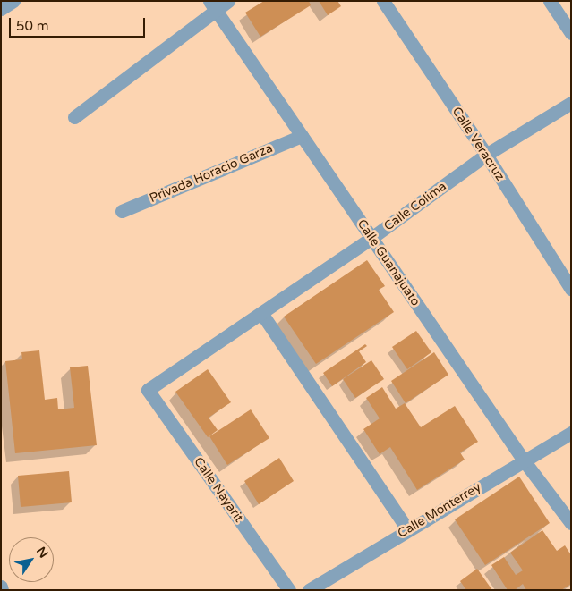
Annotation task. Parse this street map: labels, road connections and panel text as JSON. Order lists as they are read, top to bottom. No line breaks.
{"streets":{"street":["Calle Veracruz","Privada Horacio Garza","Calle Colima","Calle Guanajuato","Calle Nayarit","Calle Monterrey"]},"crossings":[["Calle Veracruz","Calle Colima"],["Privada Horacio Garza","Calle Guanajuato"],["Calle Colima","Calle Guanajuato"],["Calle Colima","Calle Nayarit"],["Calle Guanajuato","Calle Monterrey"]],"scale_bar":"50 m","north":"top right"}
